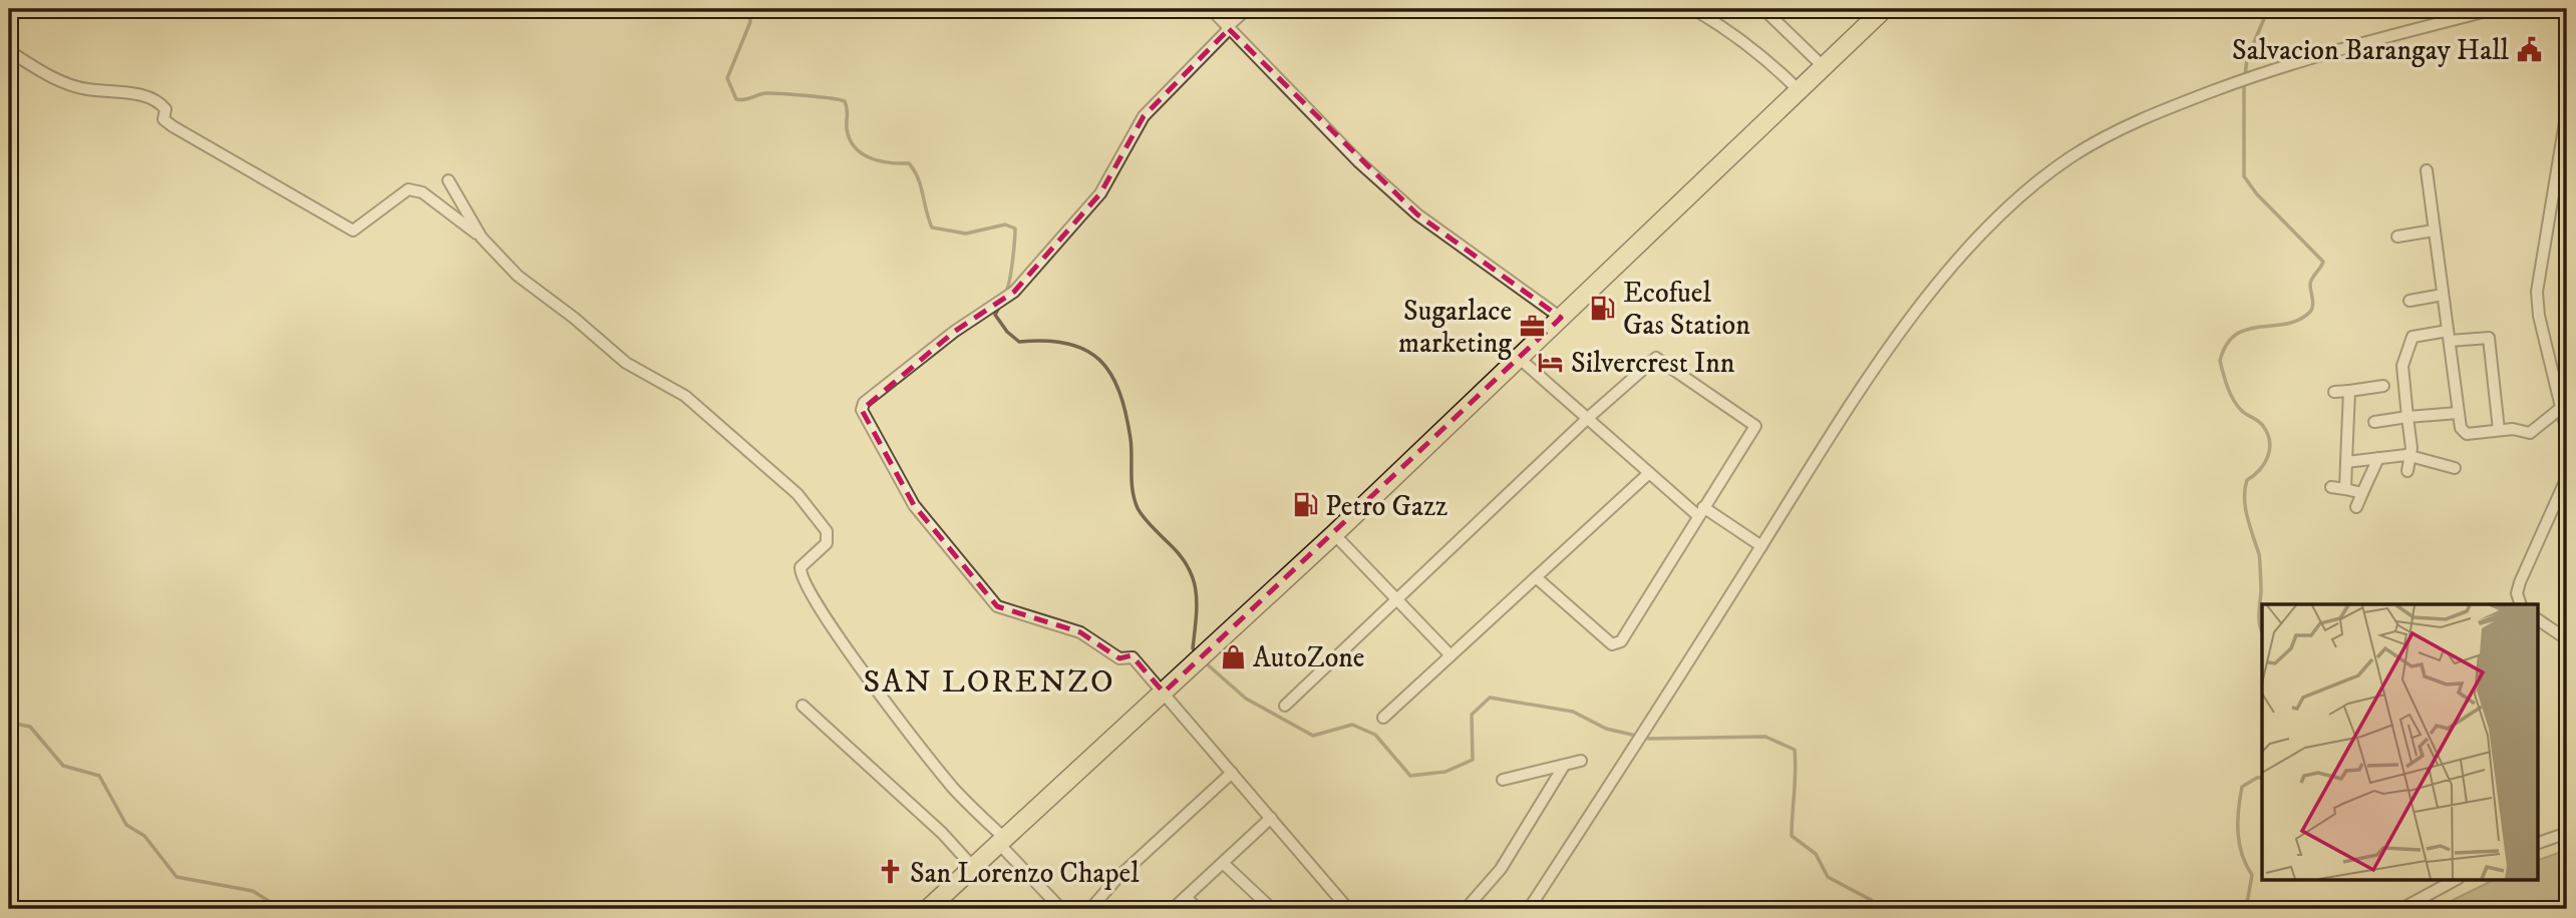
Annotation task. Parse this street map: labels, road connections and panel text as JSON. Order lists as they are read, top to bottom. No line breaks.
{"districts":["SAN LORENZO"],"places":{"public building":["Salvacion Barangay Hall"],"fuel station":["Ecofuel Gas Station","Petro Gazz"],"office":["Sugarlace marketing"],"hotel":["Silvercrest Inn"],"shop":["AutoZone"],"church":["San Lorenzo Chapel"]}}
